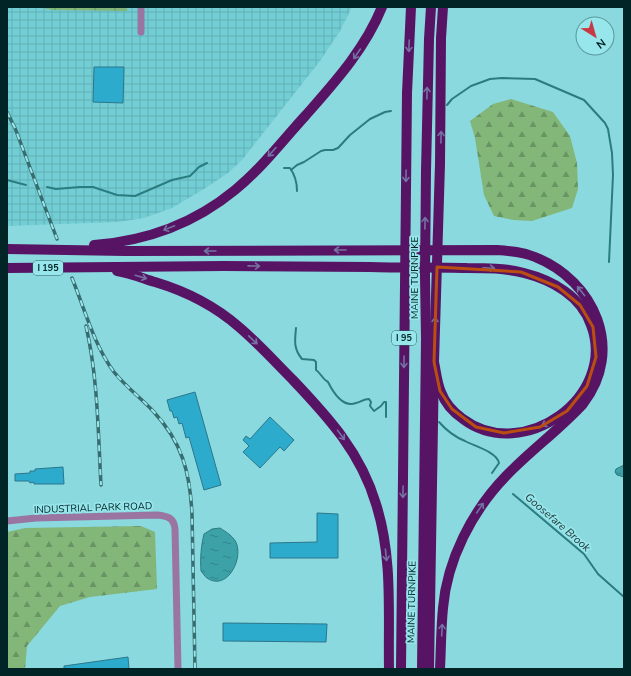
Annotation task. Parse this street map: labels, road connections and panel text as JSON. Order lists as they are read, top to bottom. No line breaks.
{"streets":{"highway":["I 195","MAINE TURNPIKE","I 95"],"street":["INDUSTRIAL PARK ROAD"]},"water":["Goosefare Brook"],"north":"bottom right"}
